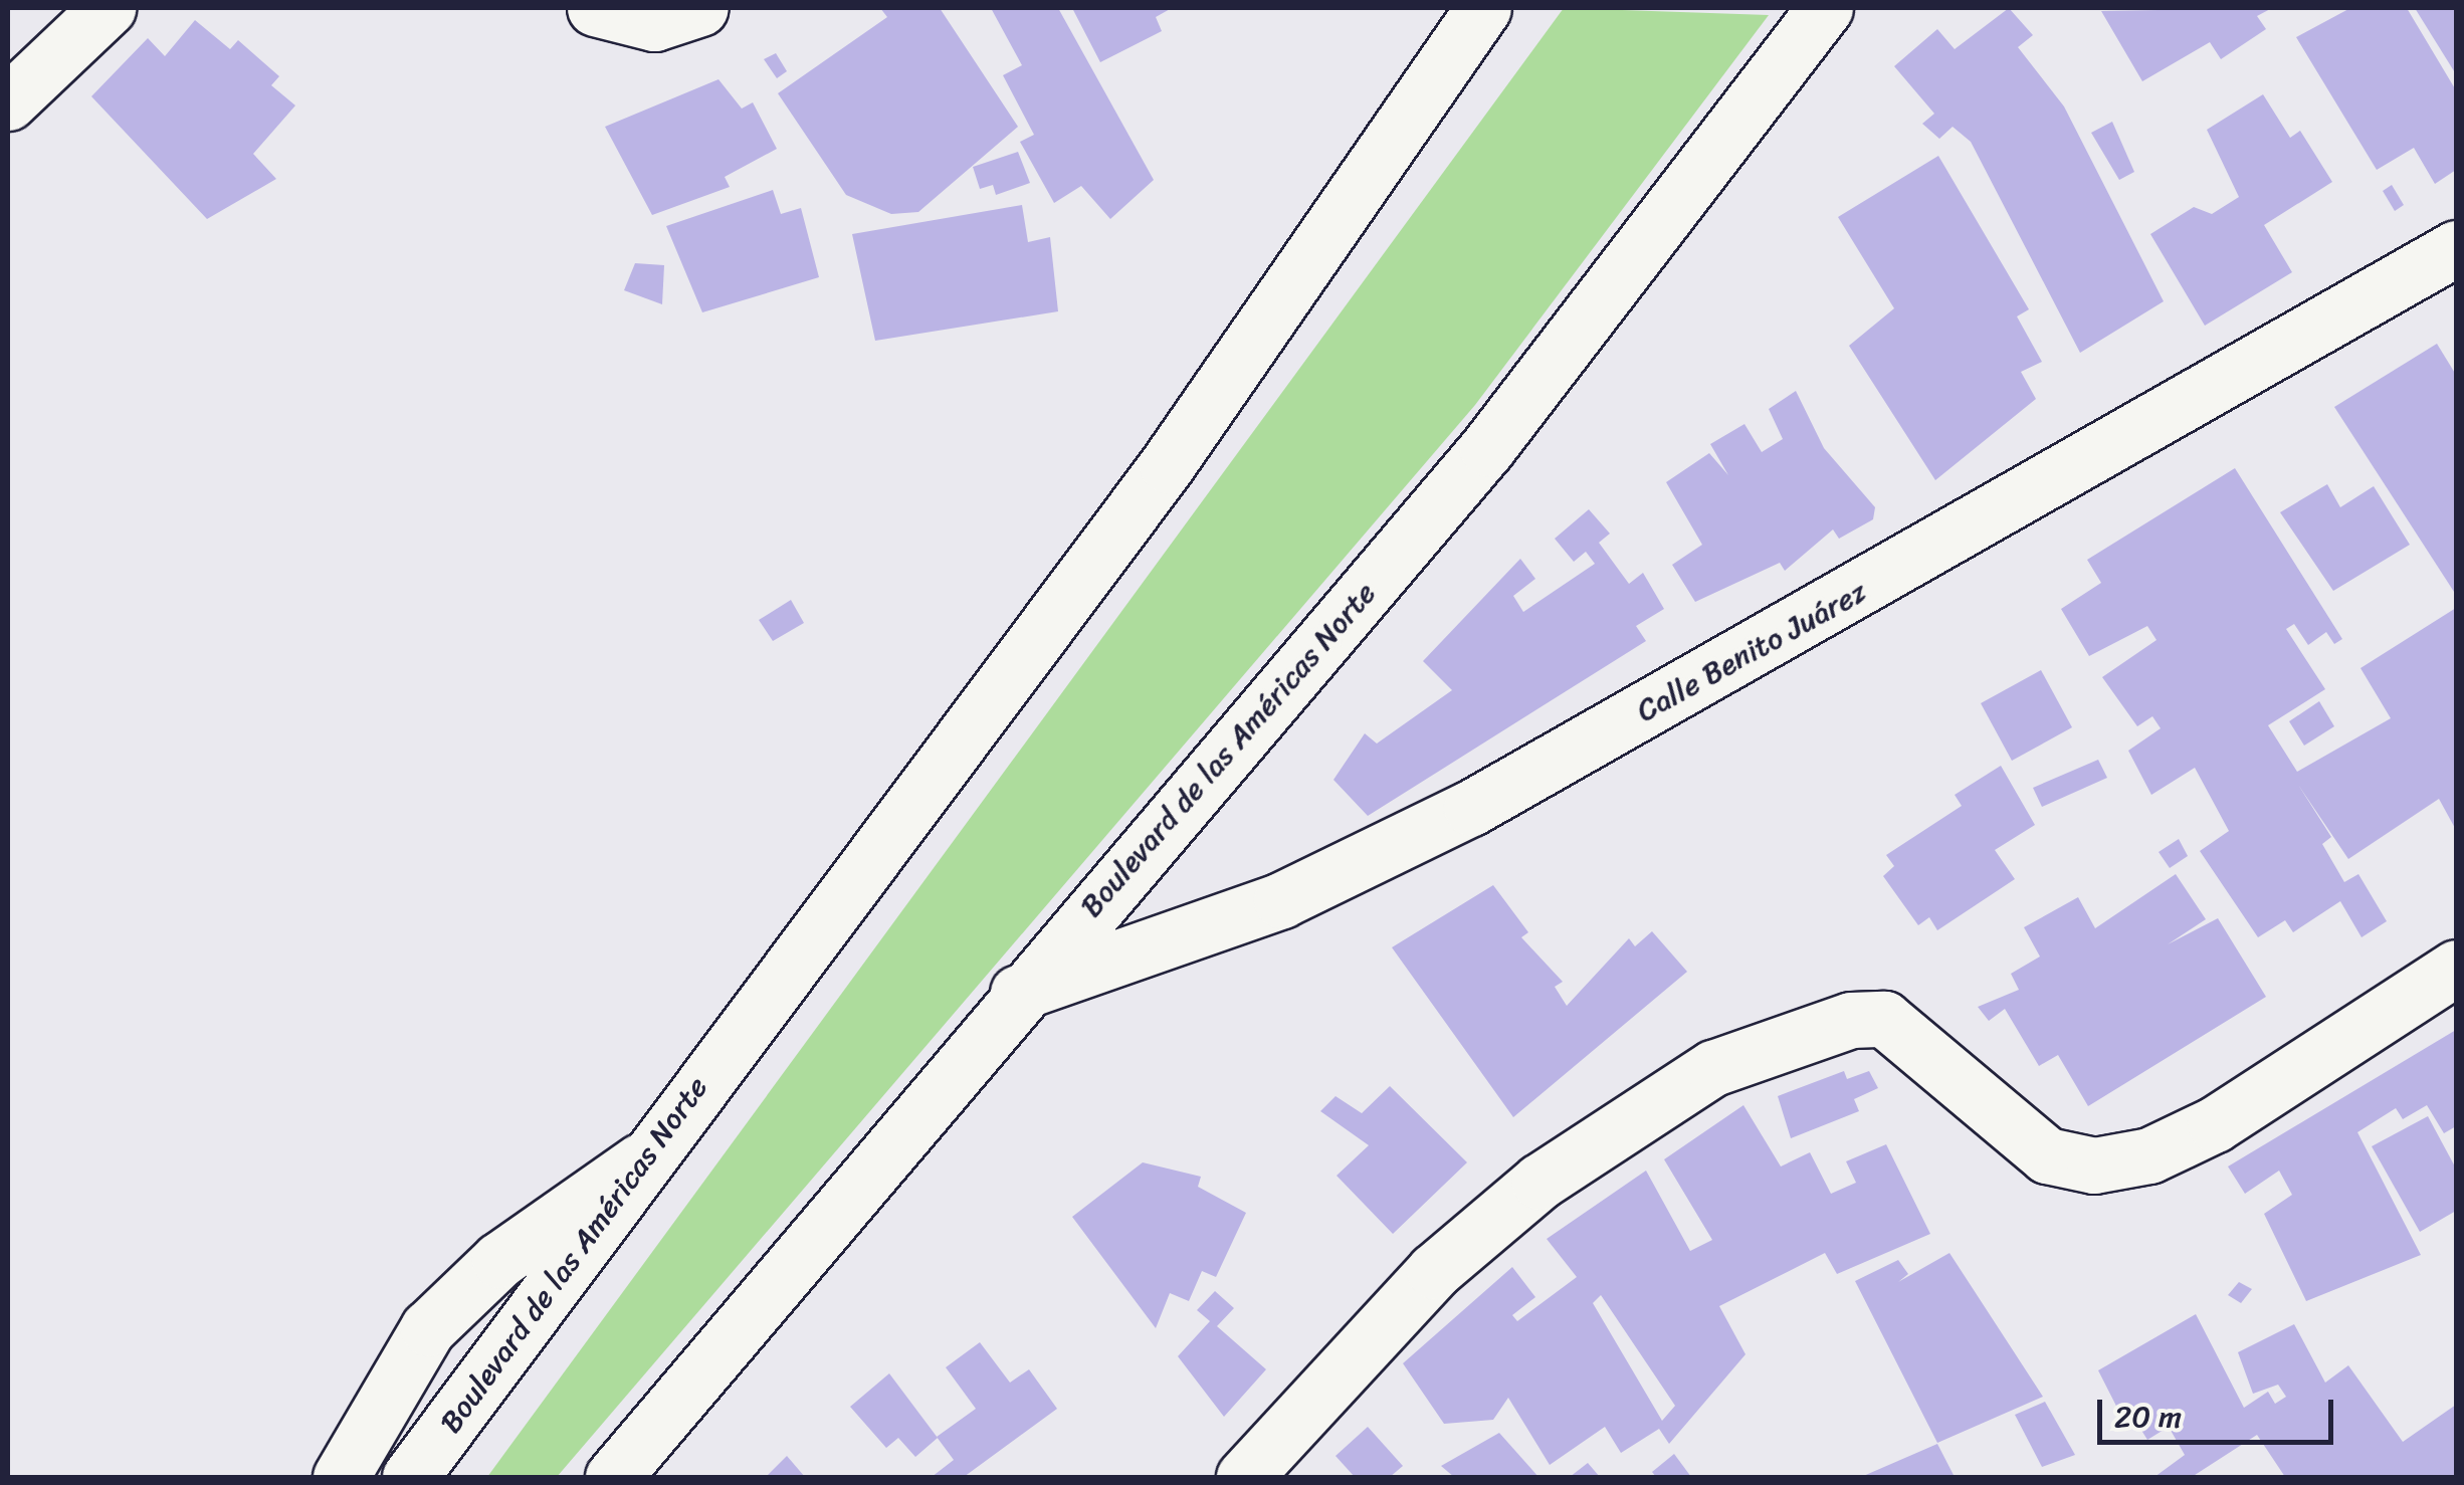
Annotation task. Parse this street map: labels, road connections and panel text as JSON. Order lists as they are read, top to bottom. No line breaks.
{"streets":{"main road":["Calle Benito Juárez","Boulevard de las Américas Norte"]},"crossings":[["Calle Benito Juárez","Boulevard de las Américas Norte"]],"scale_bar":"20 m"}
